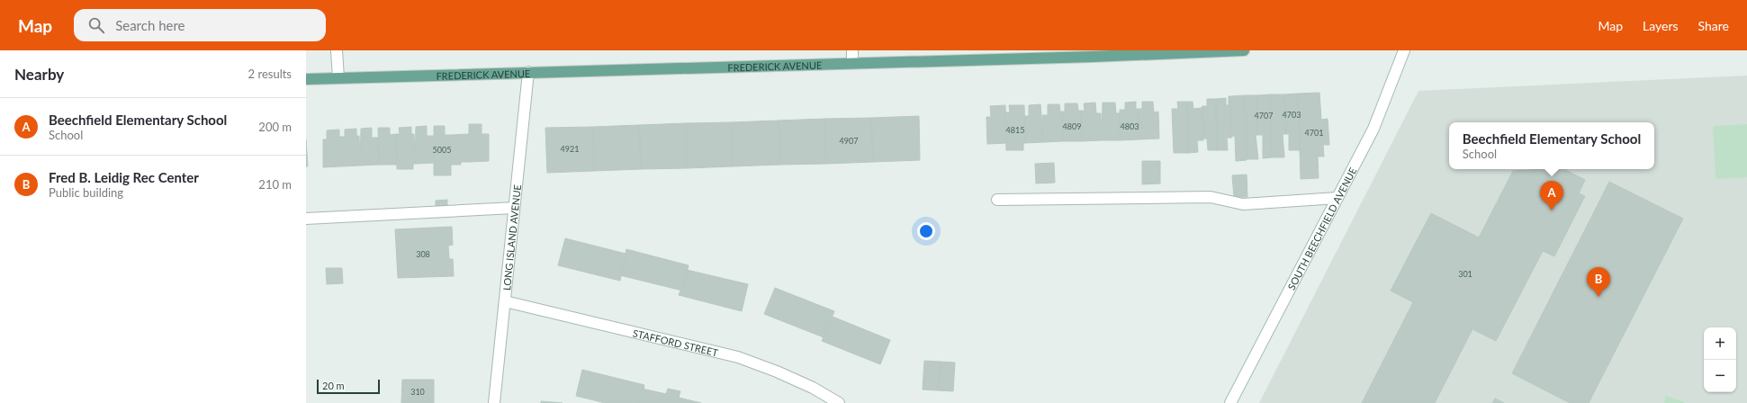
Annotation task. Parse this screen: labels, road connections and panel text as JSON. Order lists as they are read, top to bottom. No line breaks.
{"streets":{"main road":["FREDERICK AVENUE"],"street":["SOUTH BEECHFIELD AVENUE","LONG ISLAND AVENUE","STAFFORD STREET"]},"crossings":[["FREDERICK AVENUE","LONG ISLAND AVENUE"],["LONG ISLAND AVENUE","STAFFORD STREET"]],"house_numbers":["4703","4707","4809","4803","4815","4701","4907","4921","5005","308","301","310"],"scale_bar":"20 m","page":{"header":"Map","search":"Search here","nav":["Map","Layers","Share"],"heading":["Nearby","2 results"],"list":[{"mark":"A","name":"Beechfield Elementary School","note":"School","value":"200 m"},{"mark":"B","name":"Fred B. Leidig Rec Center","note":"Public building","value":"210 m"}],"popup":["Beechfield Elementary School","School"],"pins":["A","B"],"map_buttons":["+","−"],"scale":"20 m"}}
